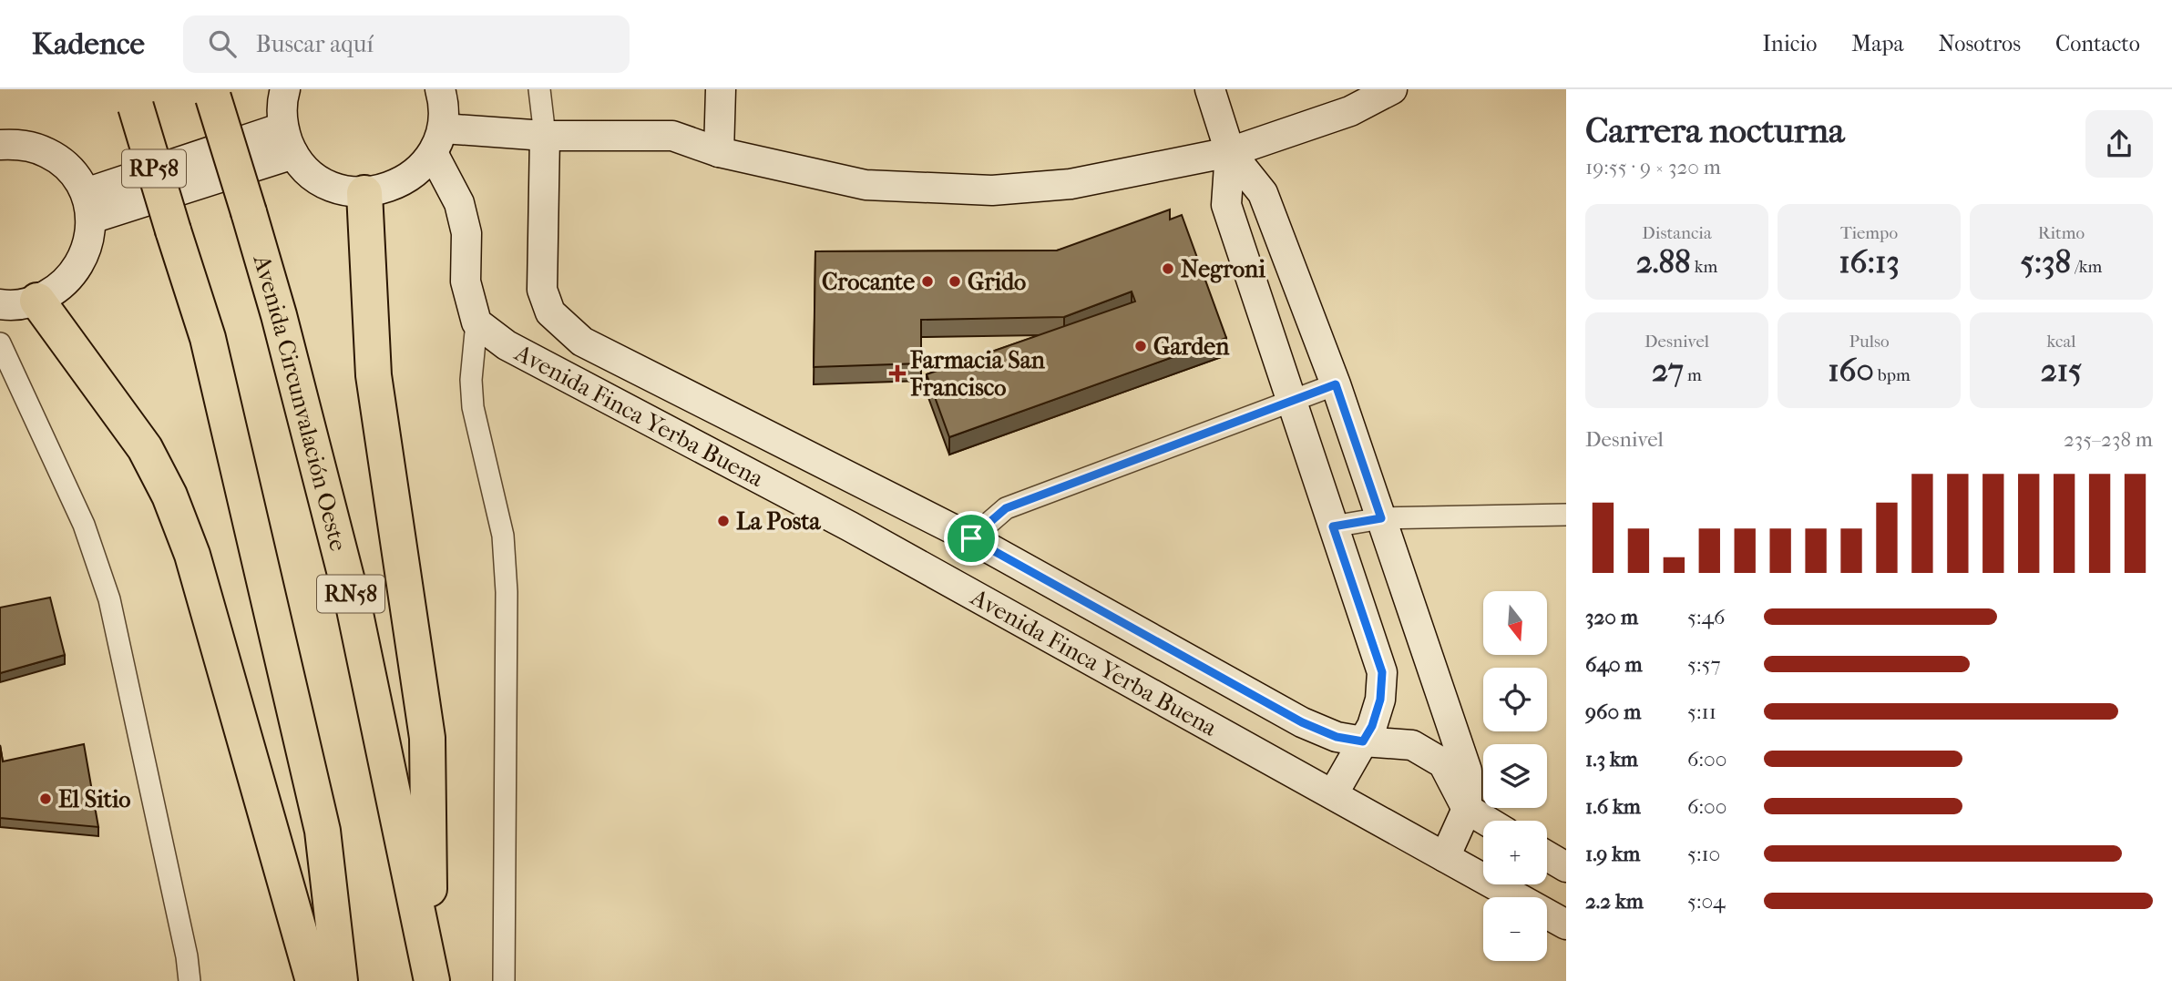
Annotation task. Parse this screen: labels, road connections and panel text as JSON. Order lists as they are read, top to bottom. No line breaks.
{"streets":{"highway":["RP58","Avenida Circunvalación Oeste","RN58"],"main road":["Avenida Finca Yerba Buena"]},"places":{"other":["Negroni","Crocante","Grido","Garden","La Posta","El Sitio"],"health":["Farmacia San Francisco"]},"north":"bottom","page":{"header":"Kadence","search":"Buscar aquí","nav":["Inicio","Mapa","Nosotros","Contacto"],"heading":["Carrera nocturna","19:55 · 9 × 320 m"],"stats":[["Distancia","2.88 km"],["Tiempo","16:13"],["Ritmo","5:38 /km"],["Desnivel","27 m"],["Pulso","160 bpm"],["kcal","215"]],"chart":["Desnivel","235–238 m"],"map_buttons":["+","−"],"list":[{"name":"320 m","note":"5:46"},{"name":"640 m","note":"5:57"},{"name":"960 m","note":"5:11"},{"name":"1.3 km","note":"6:00"},{"name":"1.6 km","note":"6:00"},{"name":"1.9 km","note":"5:10"},{"name":"2.2 km","note":"5:04"}]}}
